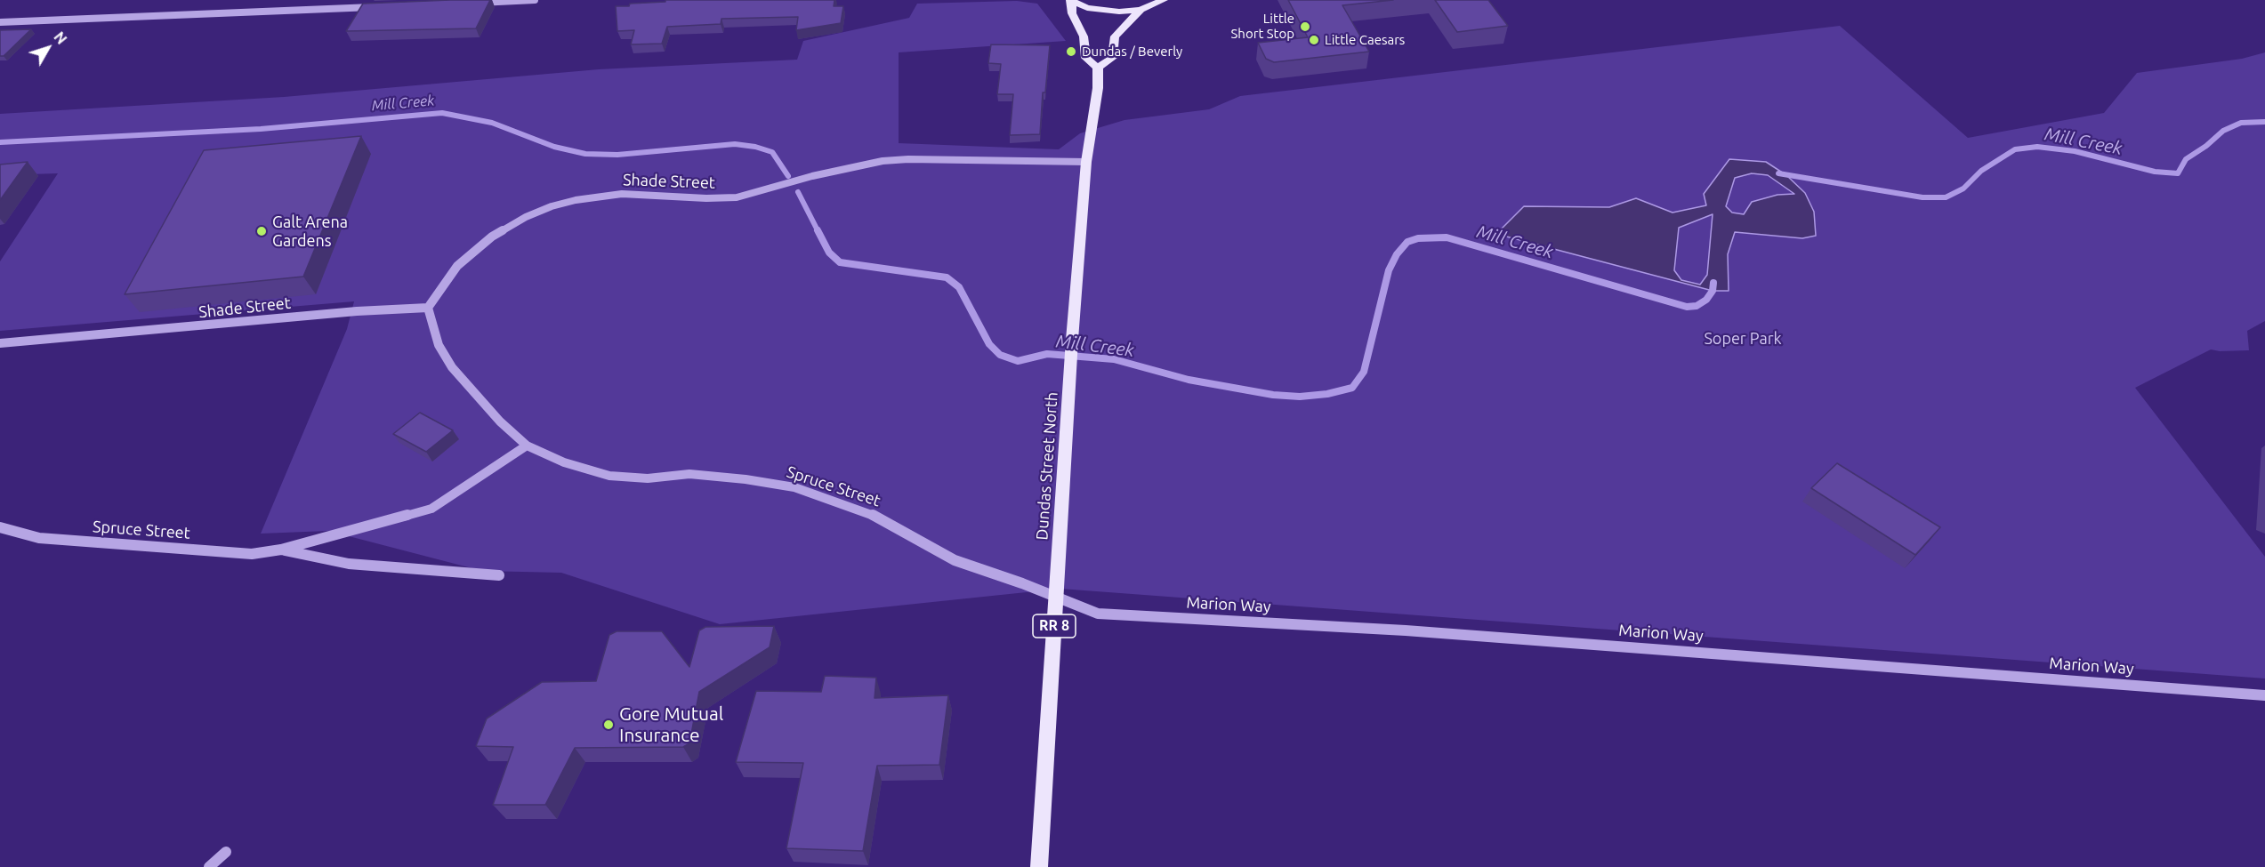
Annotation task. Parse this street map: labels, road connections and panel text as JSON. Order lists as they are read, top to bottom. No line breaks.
{"streets":{"main road":["Dundas Street North","RR 8"],"street":["Shade Street","Spruce Street","Marion Way"]},"crossings":[["Shade Street","Dundas Street North"],["Shade Street","Spruce Street"],["Dundas Street North","Spruce Street"],["Dundas Street North","Marion Way"],["Spruce Street","Marion Way"]],"water":["Mill Creek"],"parks":["Soper Park"],"places":["Little Short Stop","Little Caesars","Dundas / Beverly","Galt Arena Gardens","Gore Mutual Insurance"],"north":"top right"}
